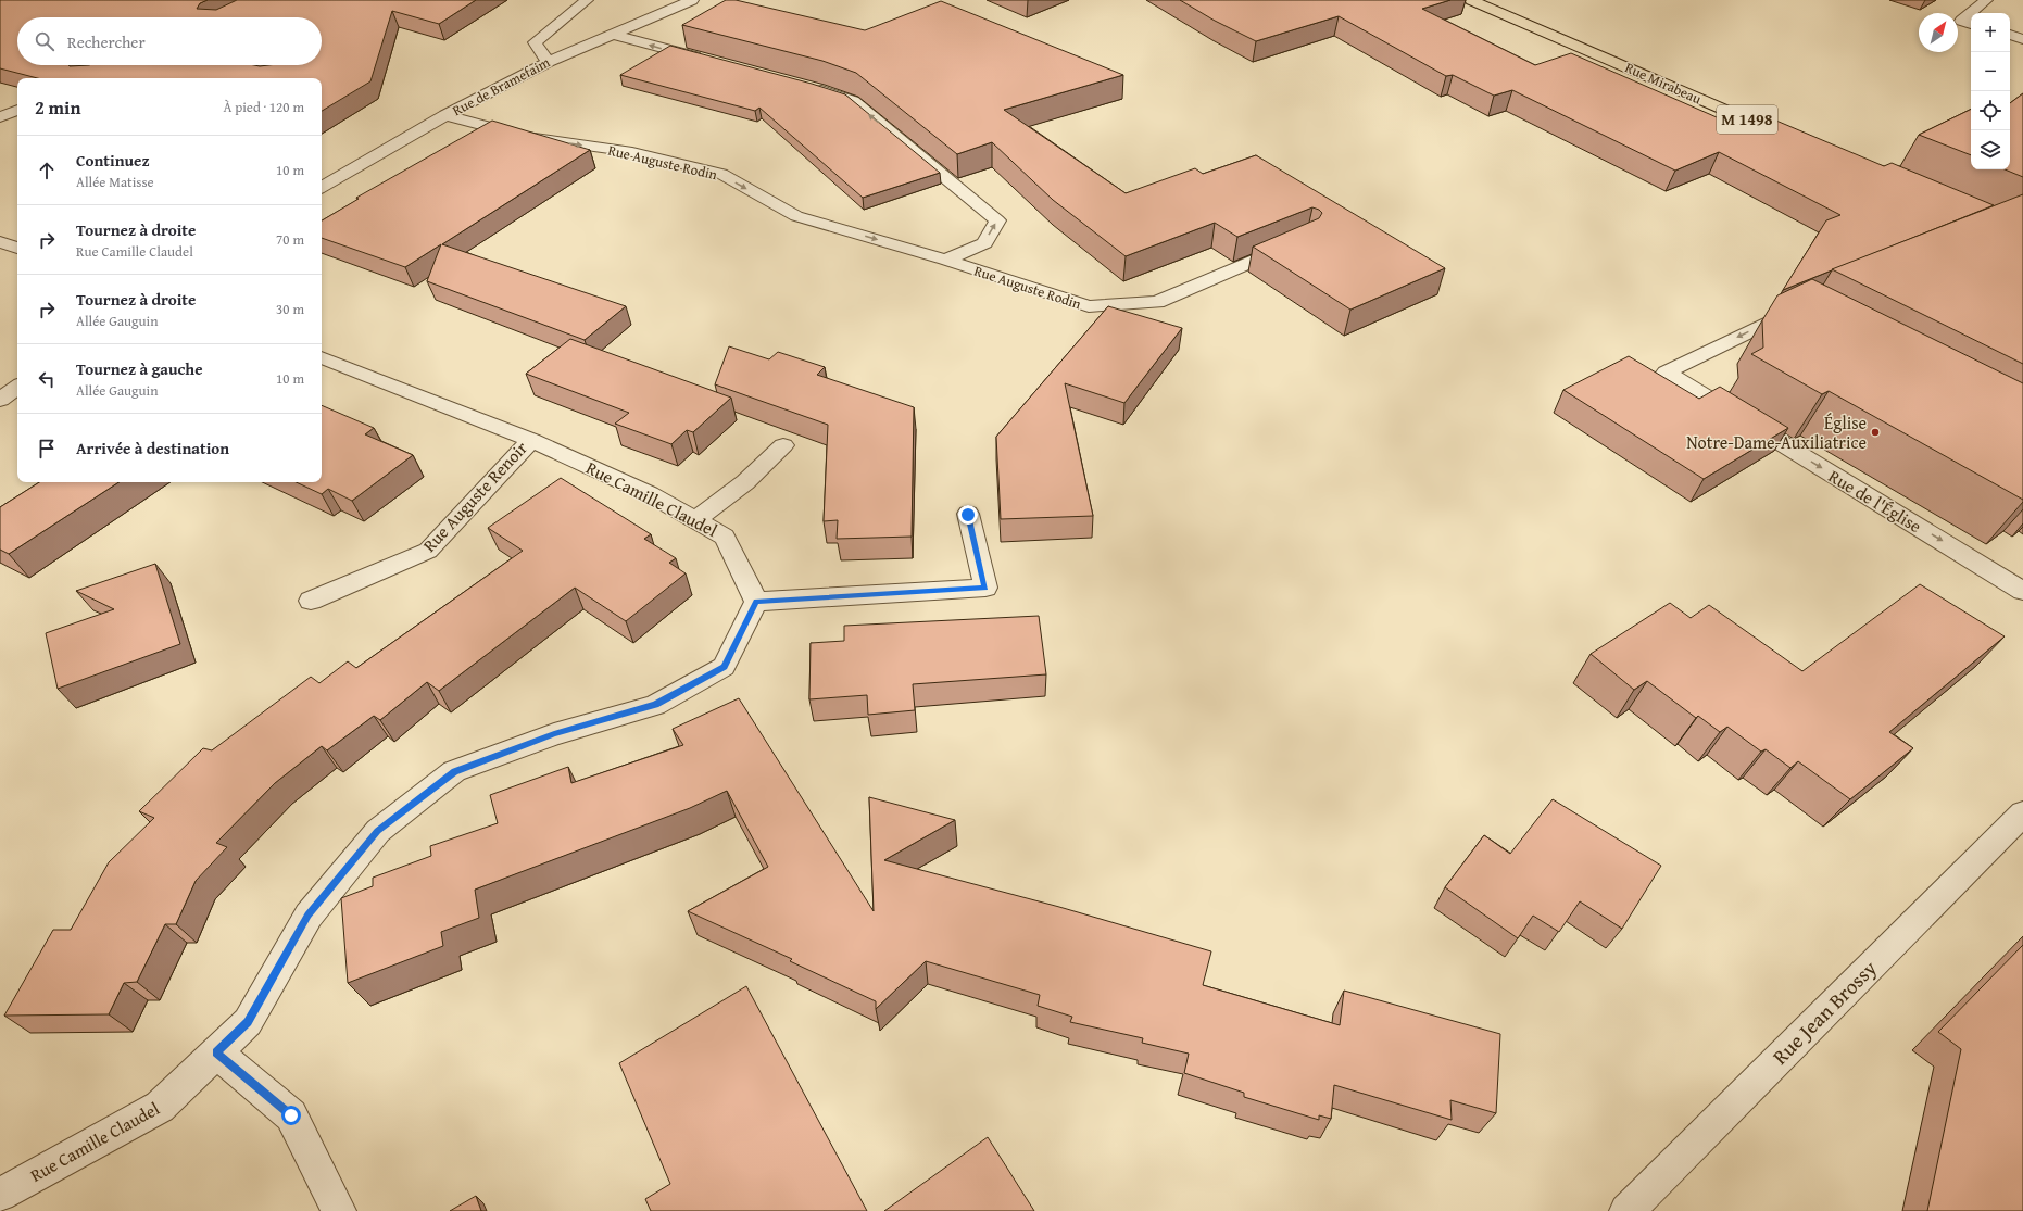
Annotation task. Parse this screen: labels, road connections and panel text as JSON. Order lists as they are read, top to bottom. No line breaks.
{"streets":{"main road":["Rue Mirabeau","M 1498"],"street":["Rue de Bramefaim","Rue Auguste Rodin","Rue Auguste Renoir","Rue Camille Claudel","Rue de l'Église","Rue Jean Brossy"]},"crossings":[["Rue de Bramefaim","Rue Auguste Rodin"],["Rue Auguste Renoir","Rue Camille Claudel"]],"places":["Église Notre-Dame-Auxiliatrice"],"north":"top right","page":{"map_buttons":["+","−"],"search":"Rechercher","heading":["2 min","À pied · 120 m"],"list":[["Continuez","Allée Matisse","10 m"],["Tournez à droite","Rue Camille Claudel","70 m"],["Tournez à droite","Allée Gauguin","30 m"],["Tournez à gauche","Allée Gauguin","10 m"],"Arrivée à destination"]}}
